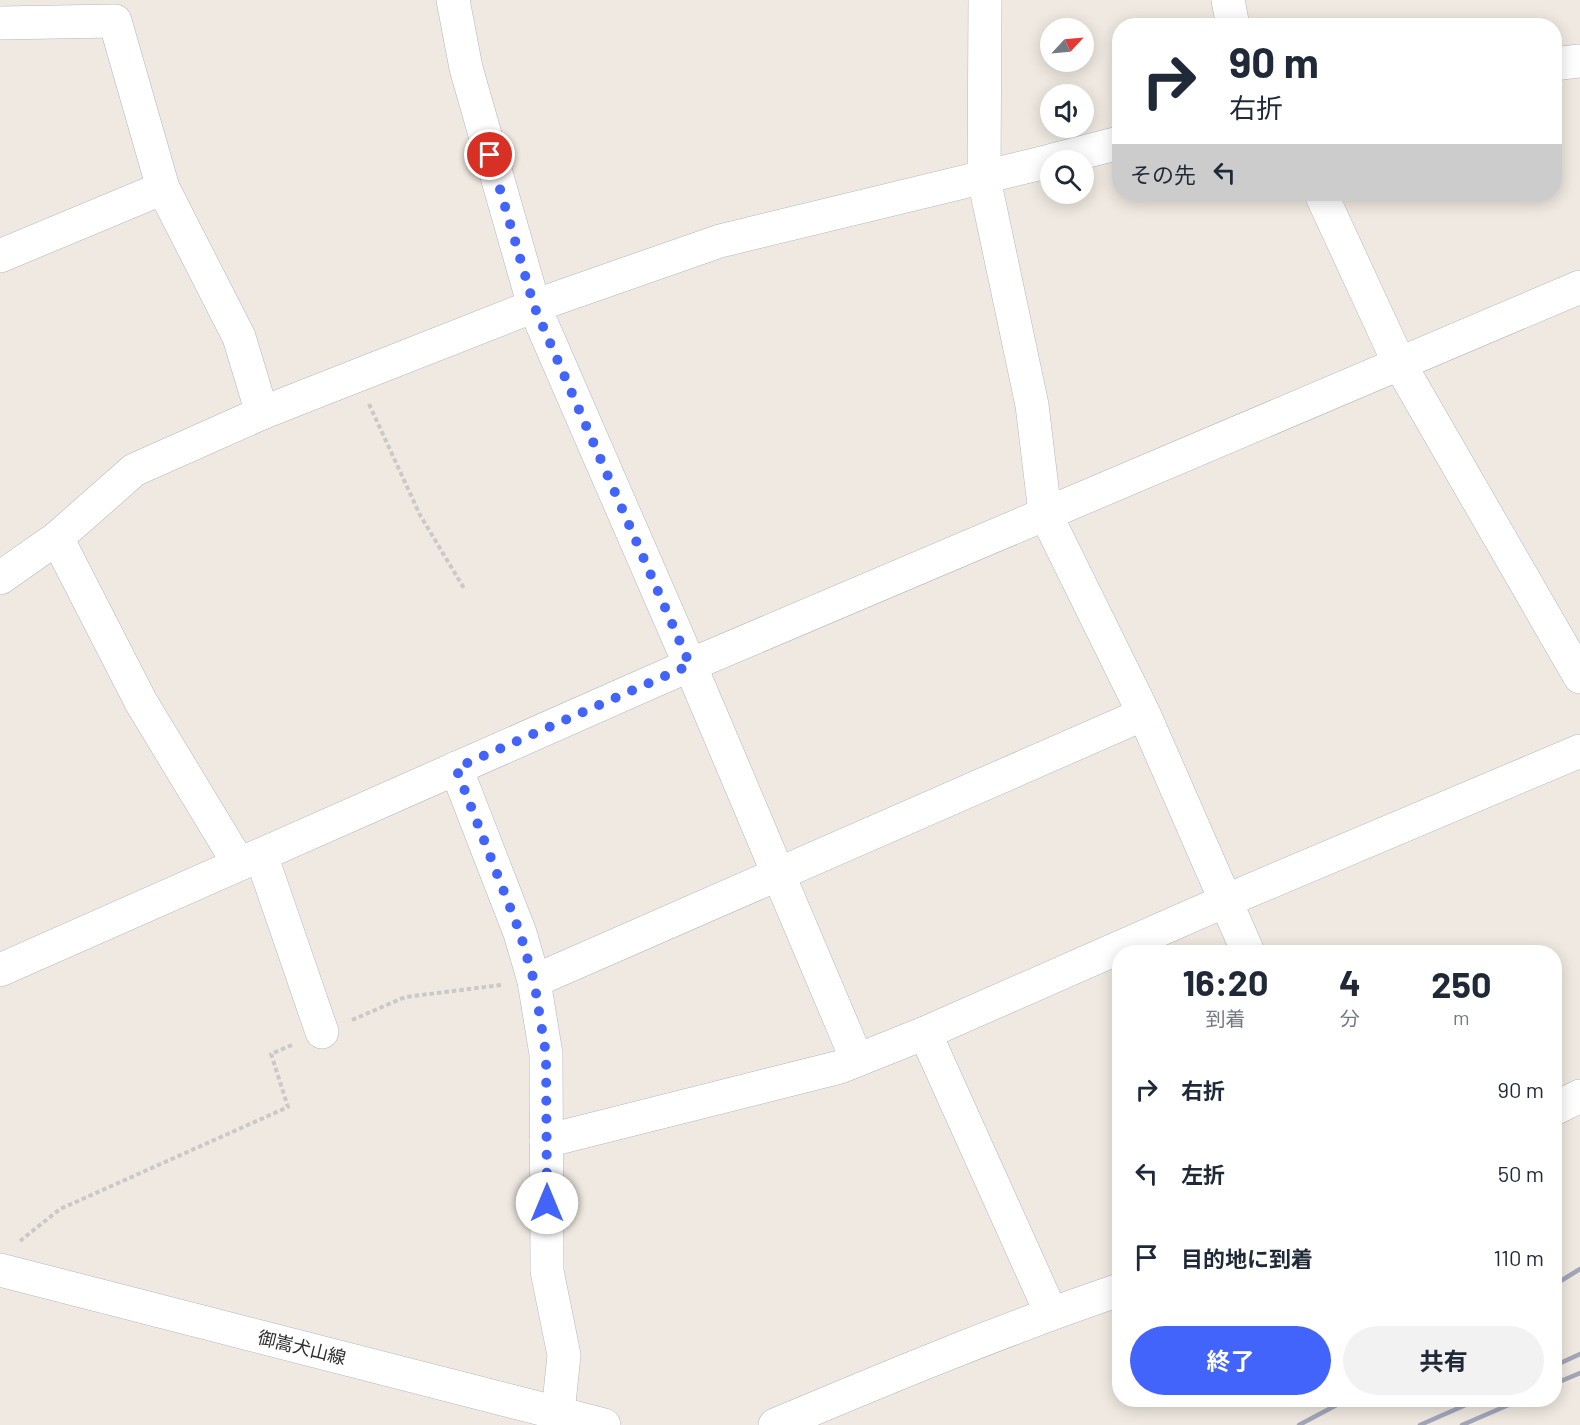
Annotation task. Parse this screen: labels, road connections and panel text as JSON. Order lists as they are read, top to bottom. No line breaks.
{"streets":{"street":["御嵩犬山線"]},"north":"top right","page":{"turn":["90 m","右折"],"then":"その先","eta":["16:20","到着","4","分","250","m"],"list":[{"name":"右折","value":"90 m"},{"name":"左折","value":"50 m"},{"name":"目的地に到着","value":"110 m"}],"buttons":["終了","共有"]}}
